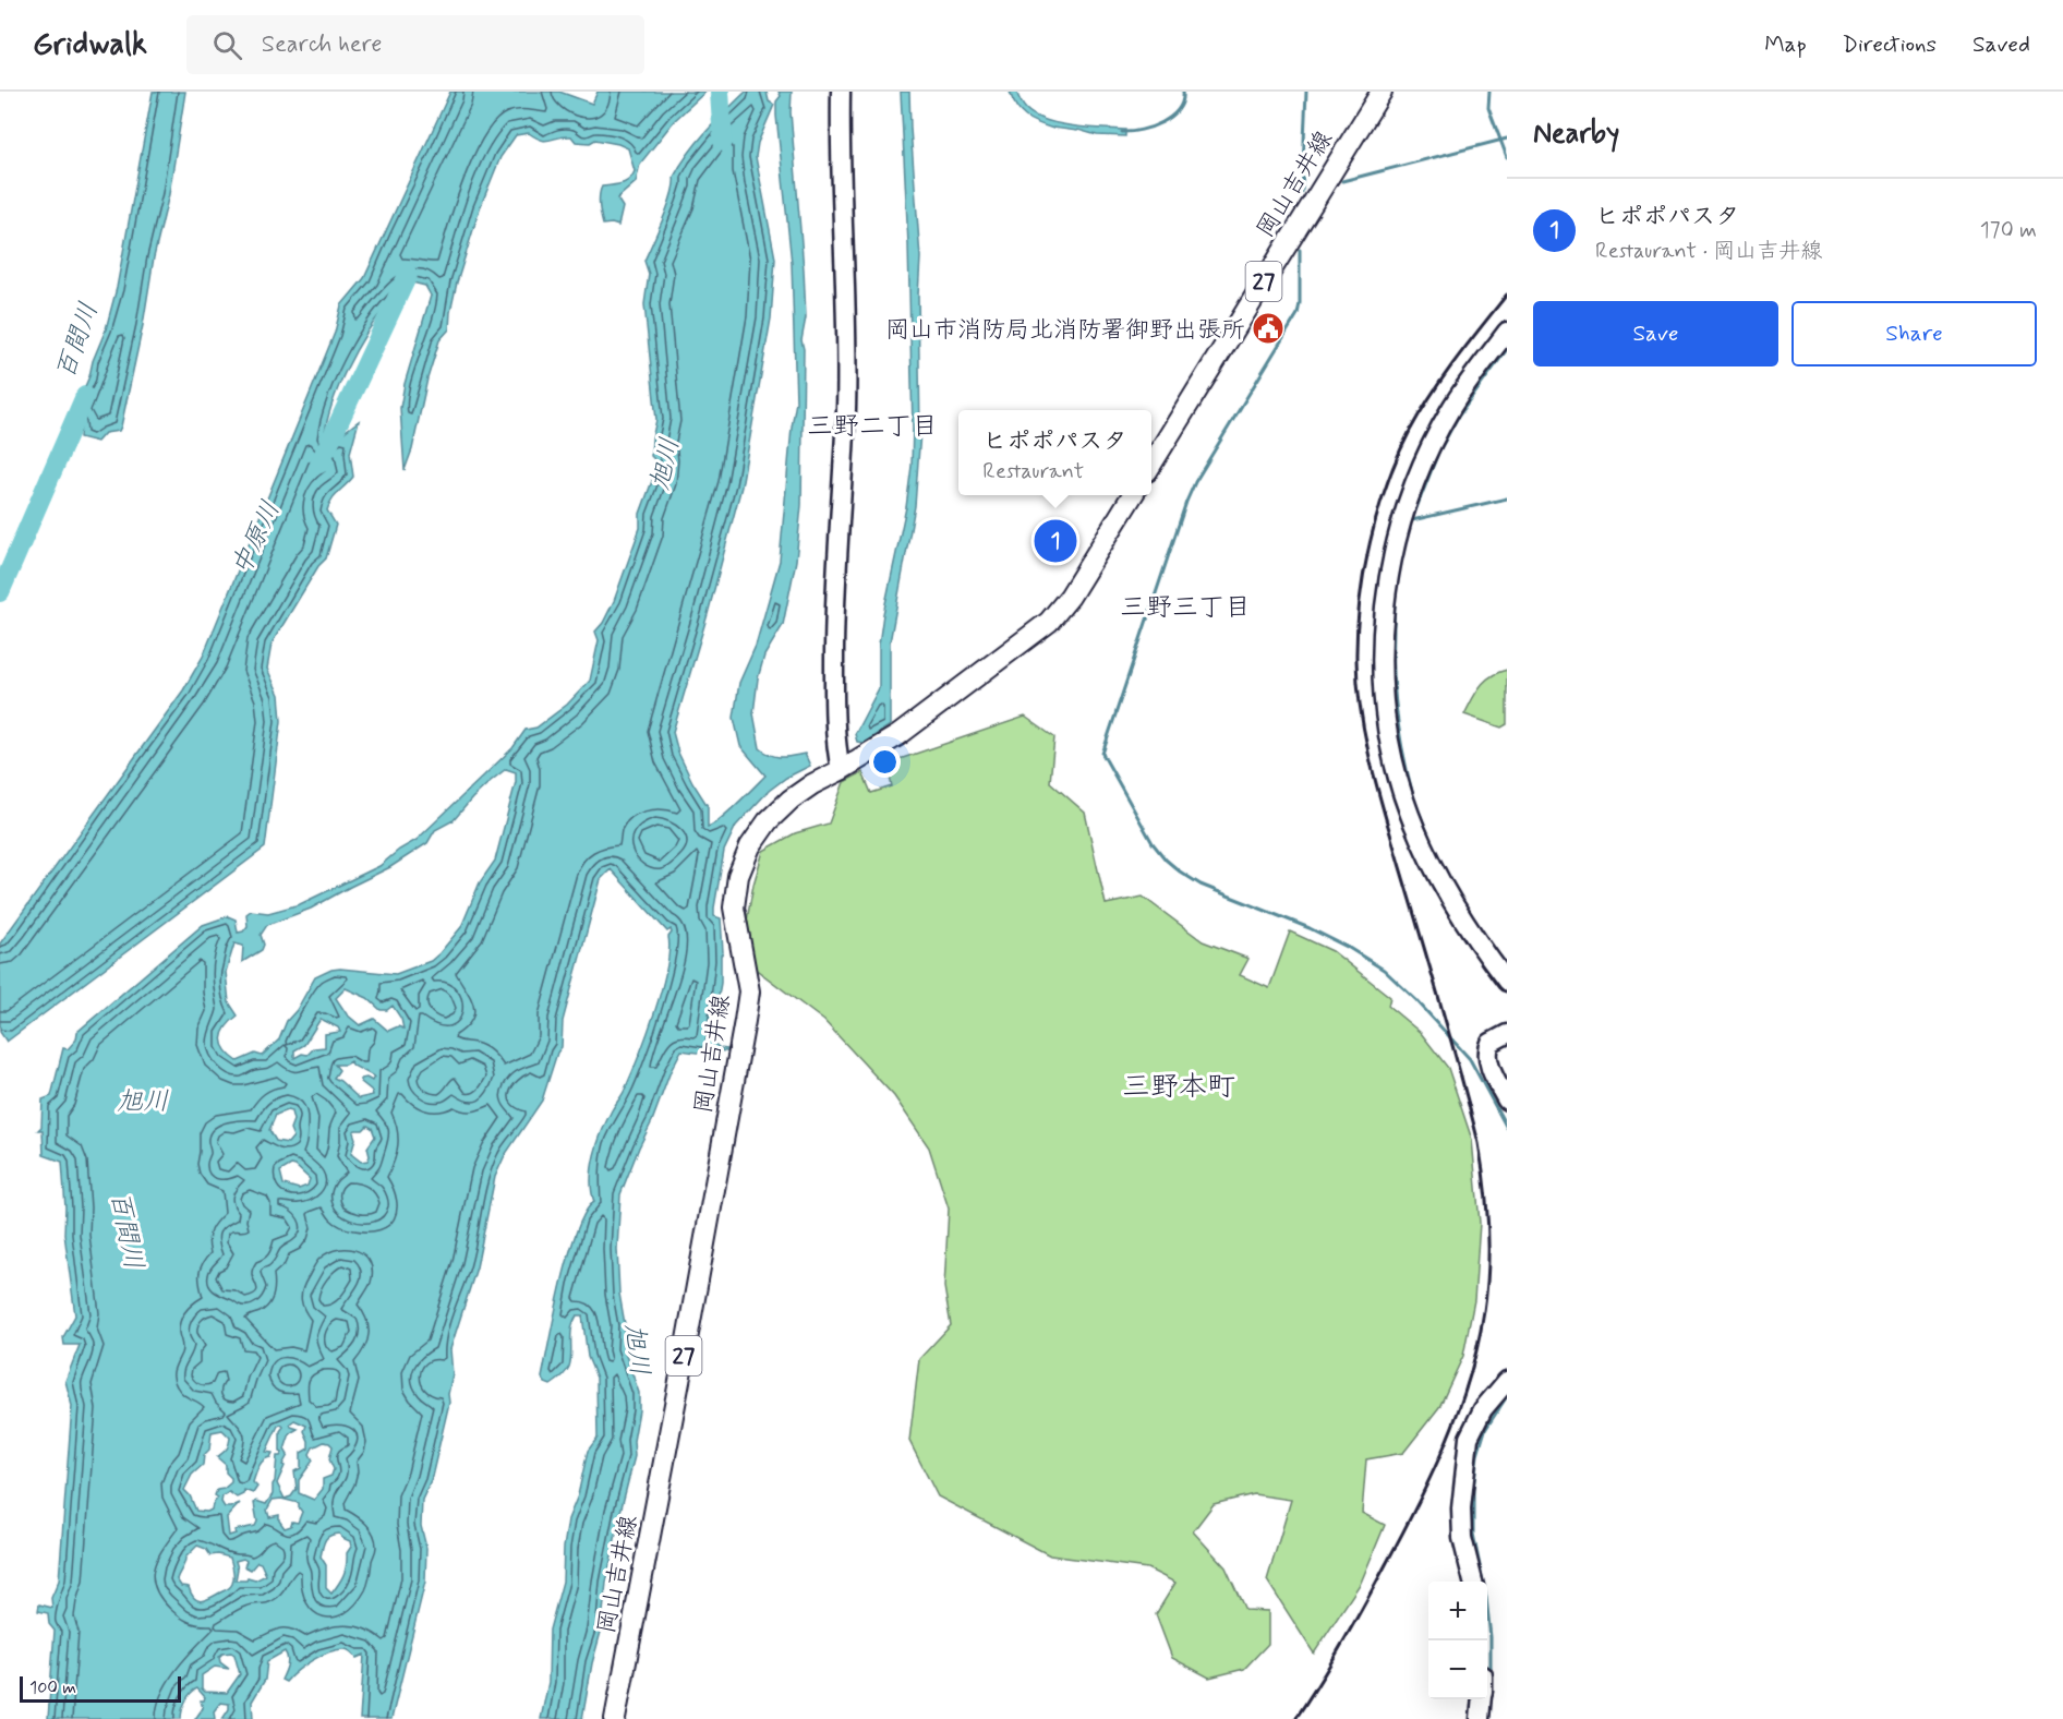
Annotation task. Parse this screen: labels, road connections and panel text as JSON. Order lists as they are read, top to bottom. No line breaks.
{"streets":{"main road":["岡山吉井線","27"]},"districts":["三野二丁目","三野三丁目","三野本町"],"water":["百間川","旭川","中原川"],"places":{"public building":["岡山市消防局北消防署御野出張所"]},"scale_bar":"100 m","page":{"header":"Gridwalk","search":"Search here","nav":["Map","Directions","Saved"],"heading":"Nearby","list":[{"mark":"1","name":"ヒポポパスタ","note":"Restaurant · 岡山吉井線","value":"170 m"}],"buttons":["Save","Share"],"popup":["ヒポポパスタ","Restaurant"],"pins":"1","map_buttons":["+","−"],"scale":"100 m"}}
